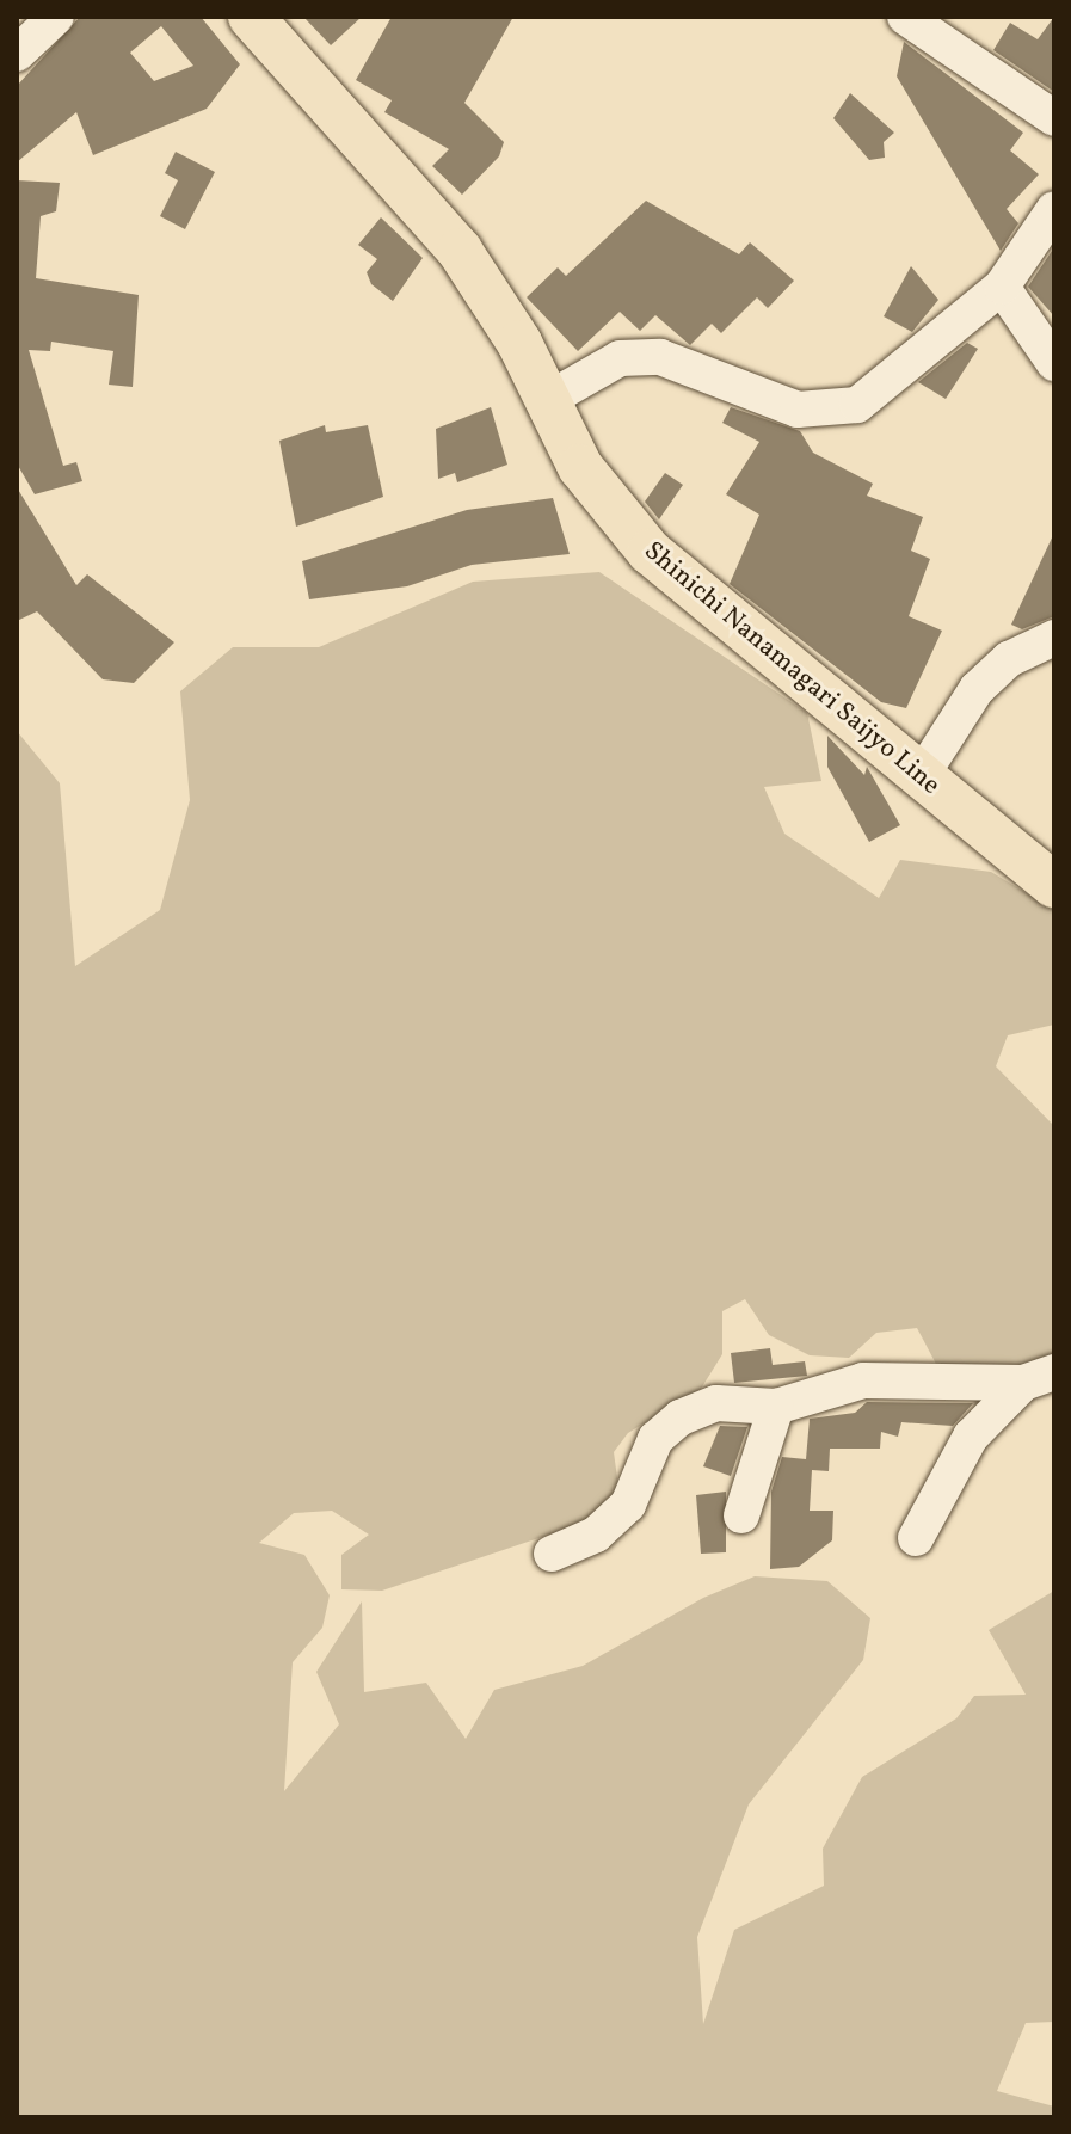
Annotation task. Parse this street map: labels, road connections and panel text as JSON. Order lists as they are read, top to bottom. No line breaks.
{"streets":{"main road":["Shinichi Nanamagari Saijyo Line"]}}
